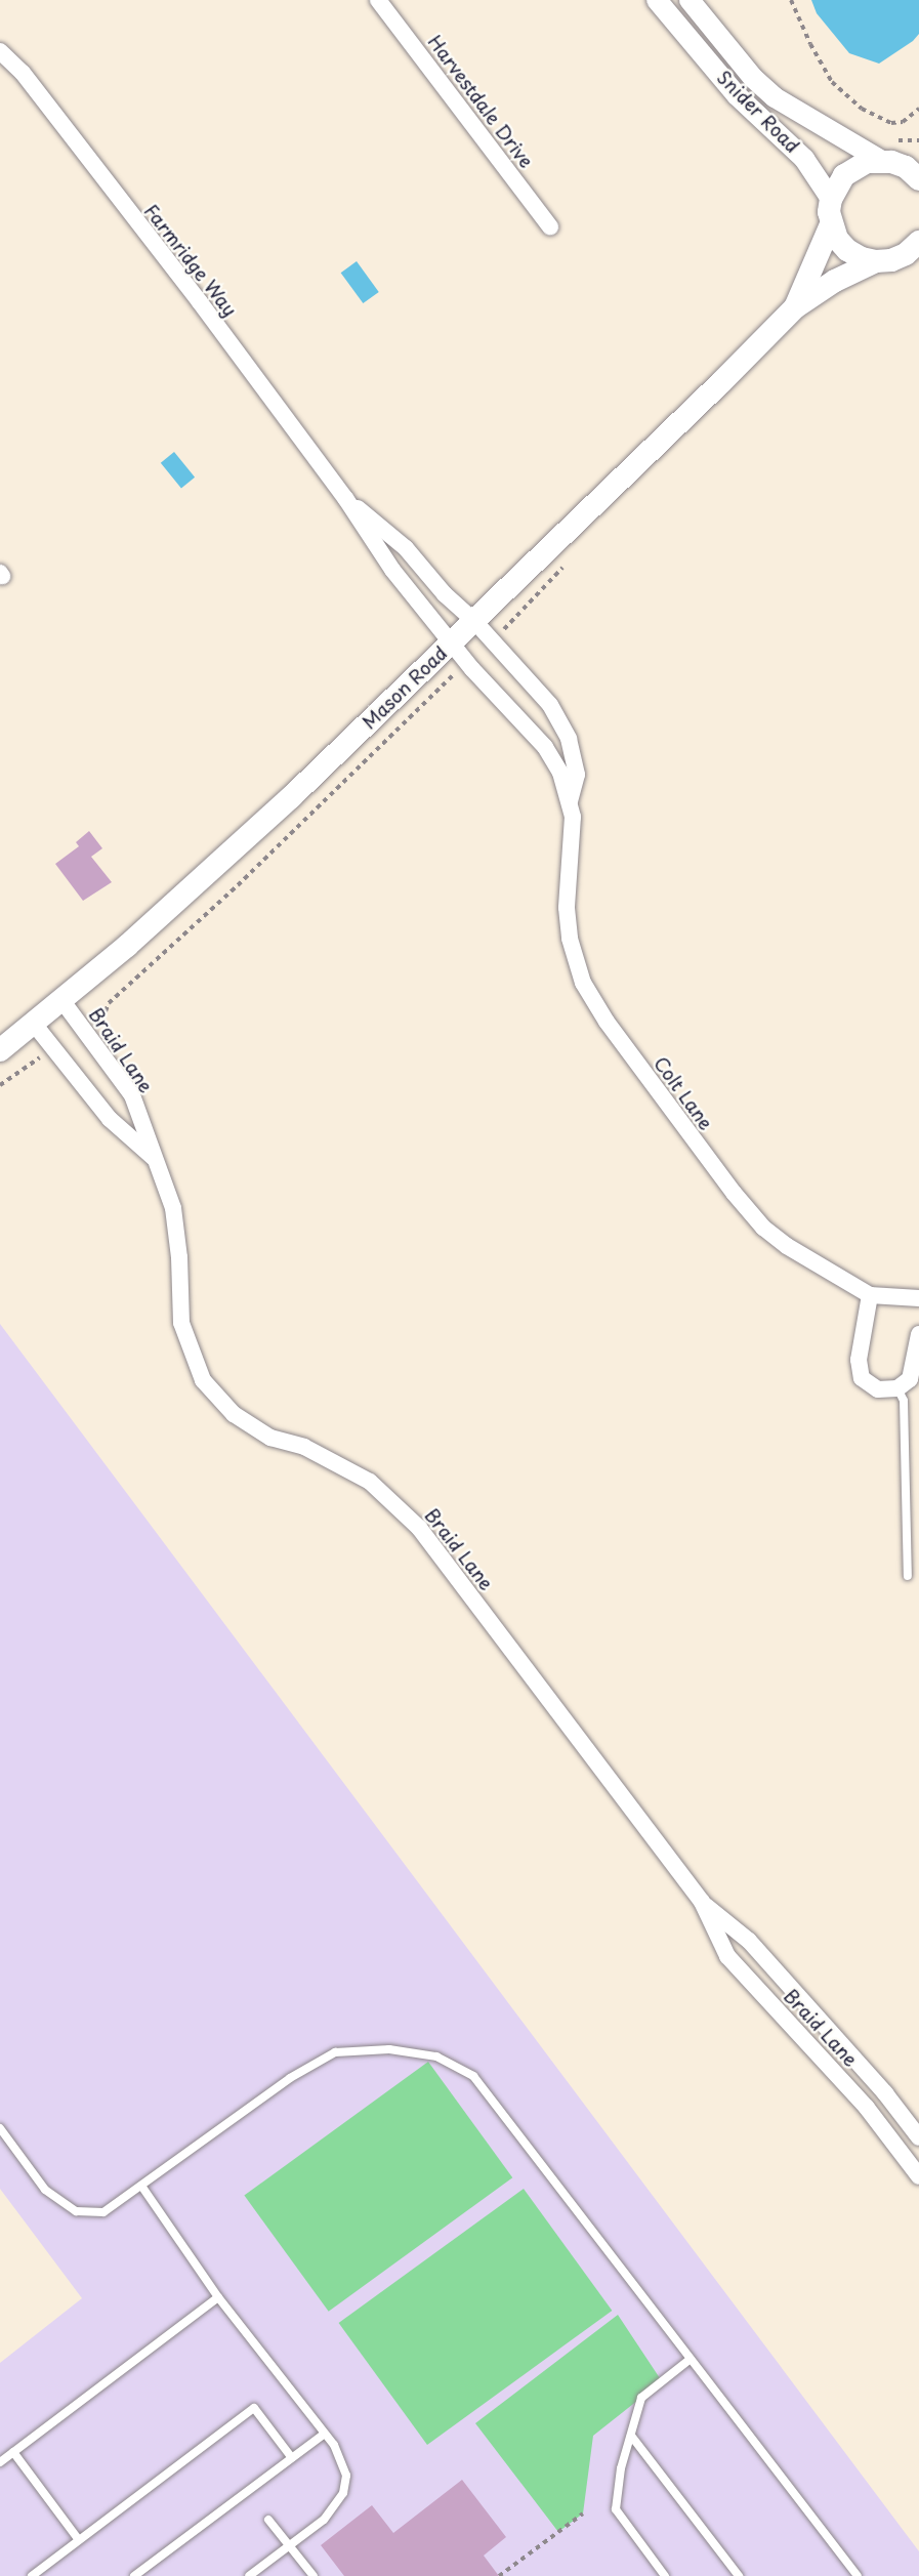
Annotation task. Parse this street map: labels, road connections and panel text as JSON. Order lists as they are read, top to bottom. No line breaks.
{"streets":{"main road":["Mason Road"],"street":["Harvestdale Drive","Snider Road","Farmridge Way","Braid Lane","Colt Lane"]},"crossings":[["Farmridge Way","Mason Road"],["Farmridge Way","Colt Lane"],["Mason Road","Braid Lane"],["Mason Road","Colt Lane"]]}
